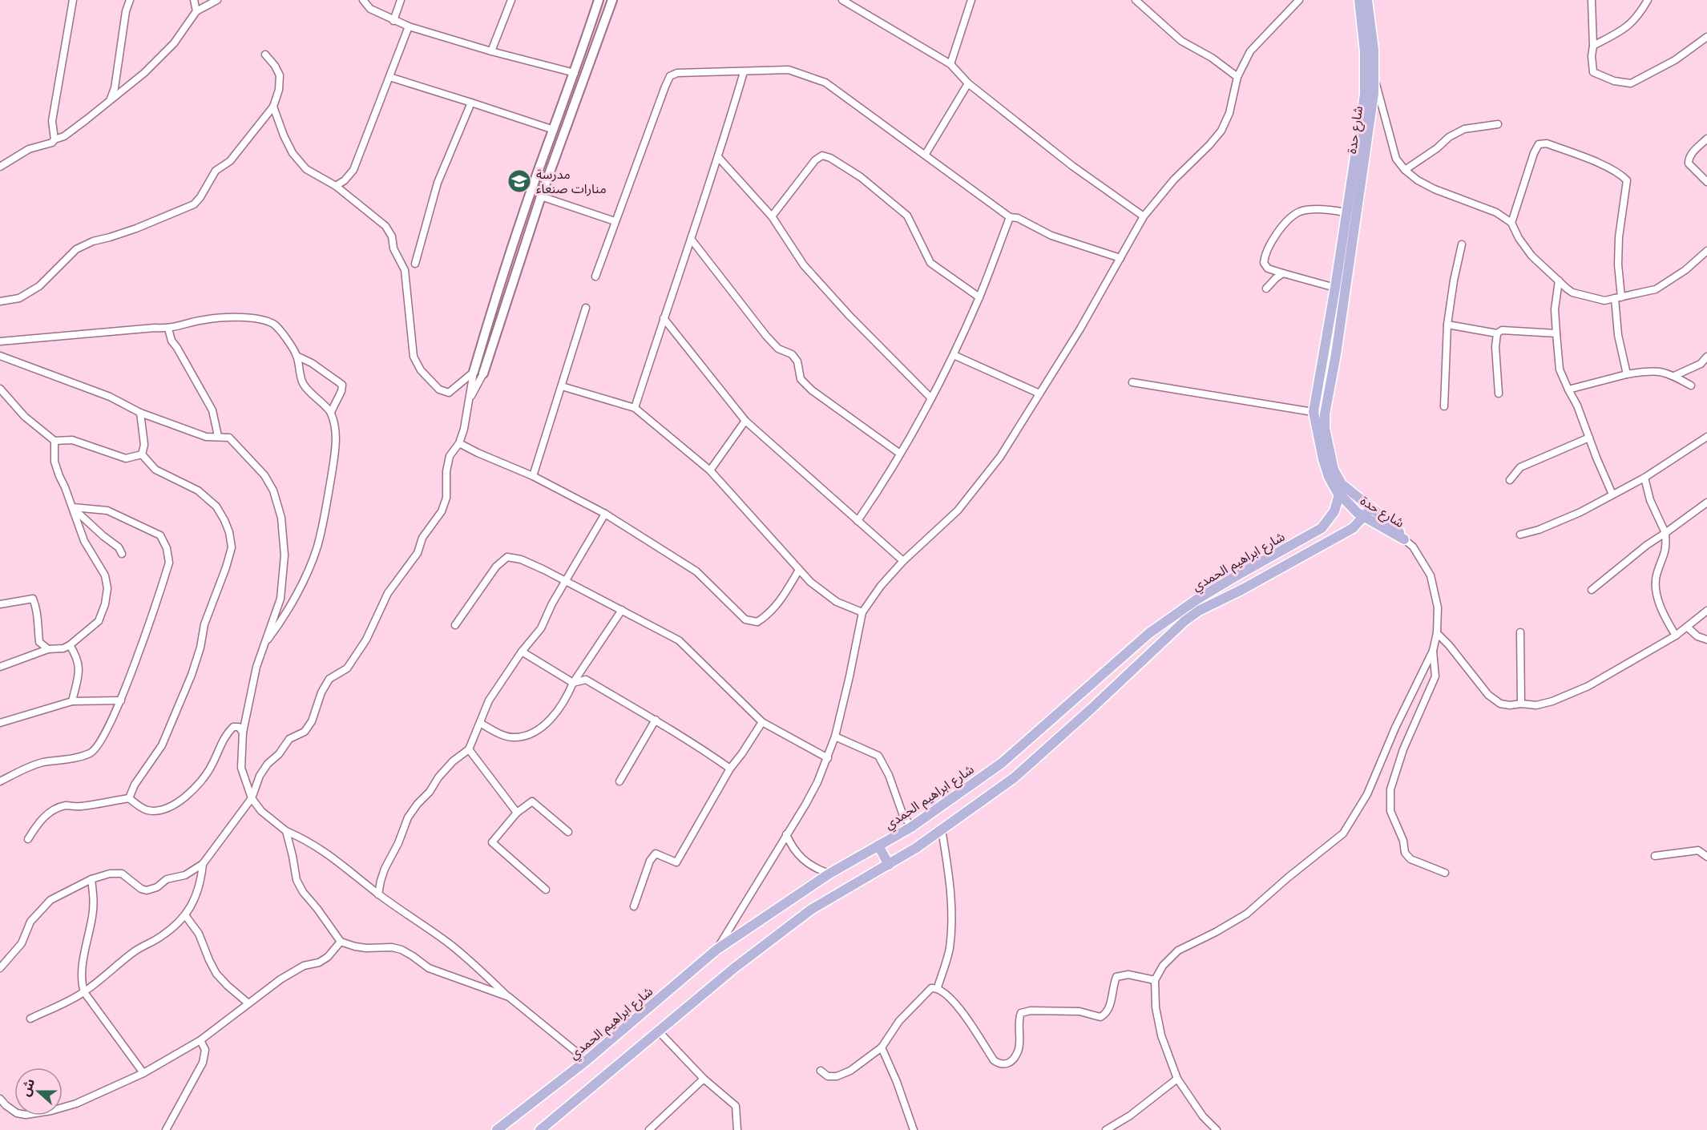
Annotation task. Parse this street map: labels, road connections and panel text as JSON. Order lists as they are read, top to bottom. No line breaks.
{"streets":{"main road":["شارع حدة","شارع ابراهيم الحمدي"]},"crossings":[["شارع حدة","شارع ابراهيم الحمدي"]],"places":{"school or university":["مدرسة منارات صنعاء"]},"north":"left"}
